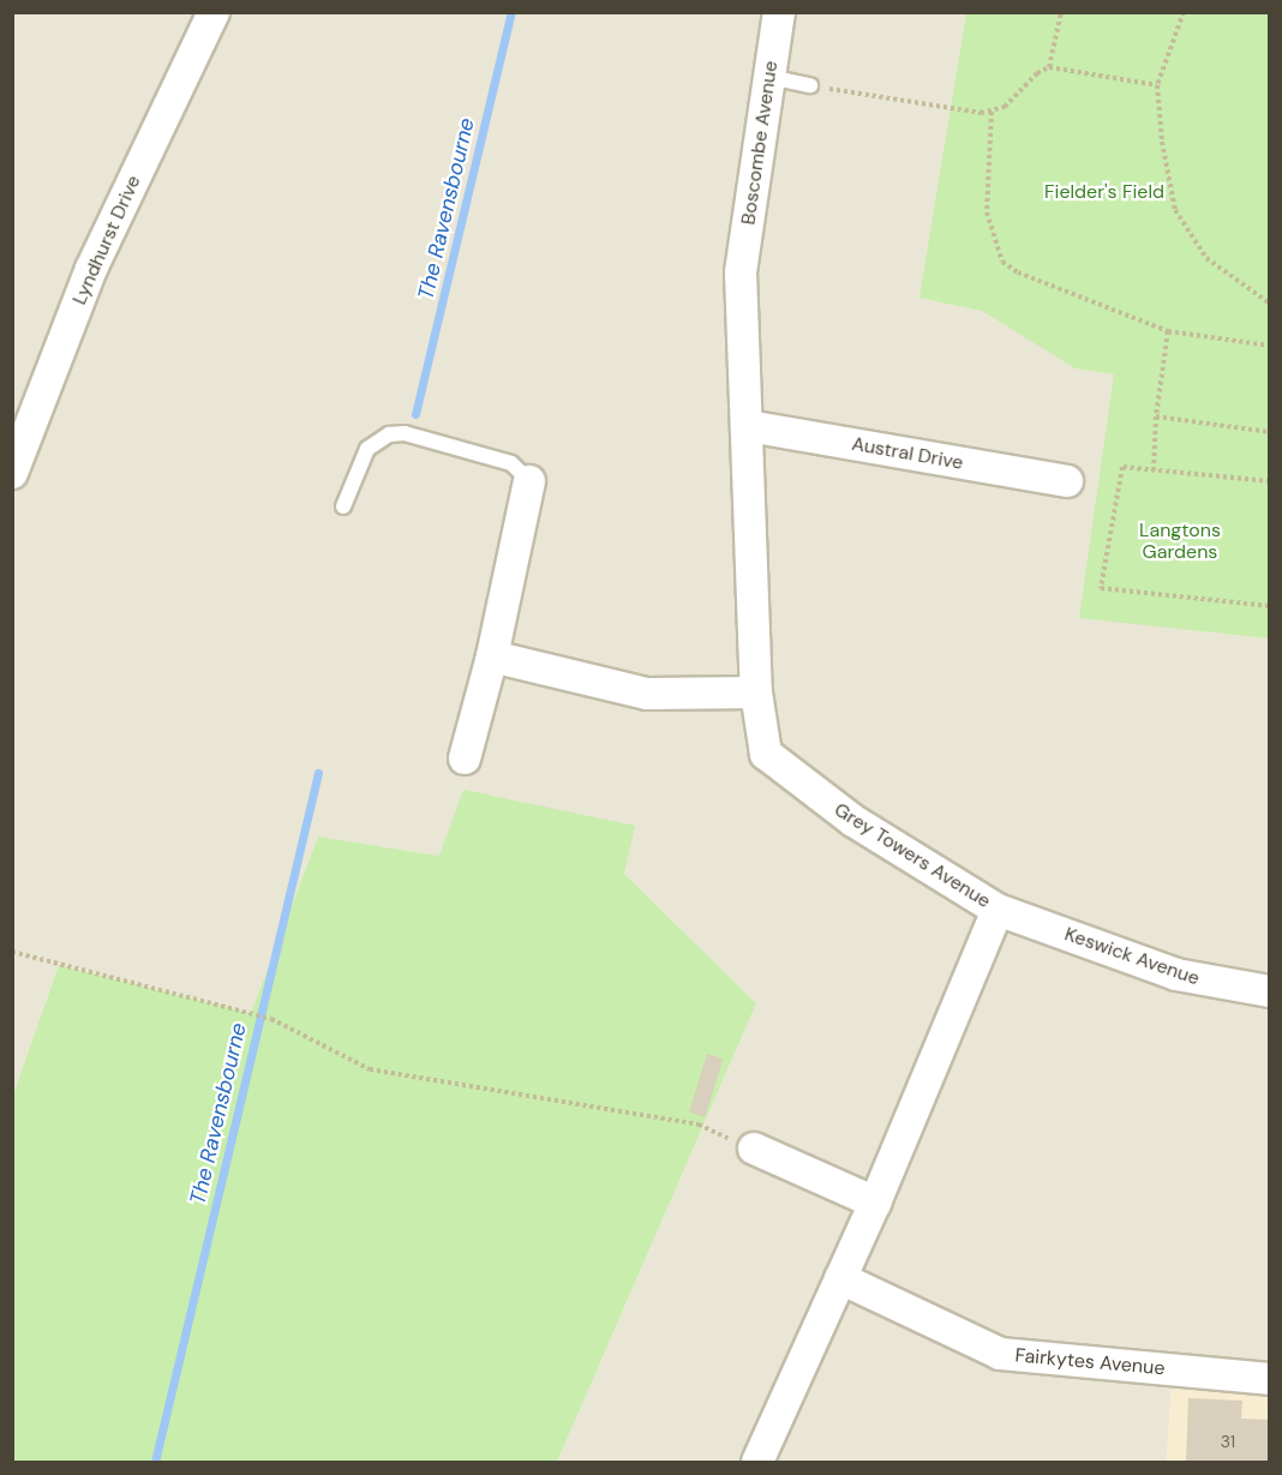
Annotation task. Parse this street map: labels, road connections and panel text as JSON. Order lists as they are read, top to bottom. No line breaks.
{"streets":{"street":["Boscombe Avenue","Lyndhurst Drive","Austral Drive","Grey Towers Avenue","Keswick Avenue","Fairkytes Avenue"]},"crossings":[["Boscombe Avenue","Grey Towers Avenue"],["Austral Drive","Grey Towers Avenue"],["Grey Towers Avenue","Keswick Avenue"],["Grey Towers Avenue","Fairkytes Avenue"]],"water":["The Ravensbourne"],"parks":["Fielder's Field","Langtons Gardens"],"house_numbers":["31"]}
